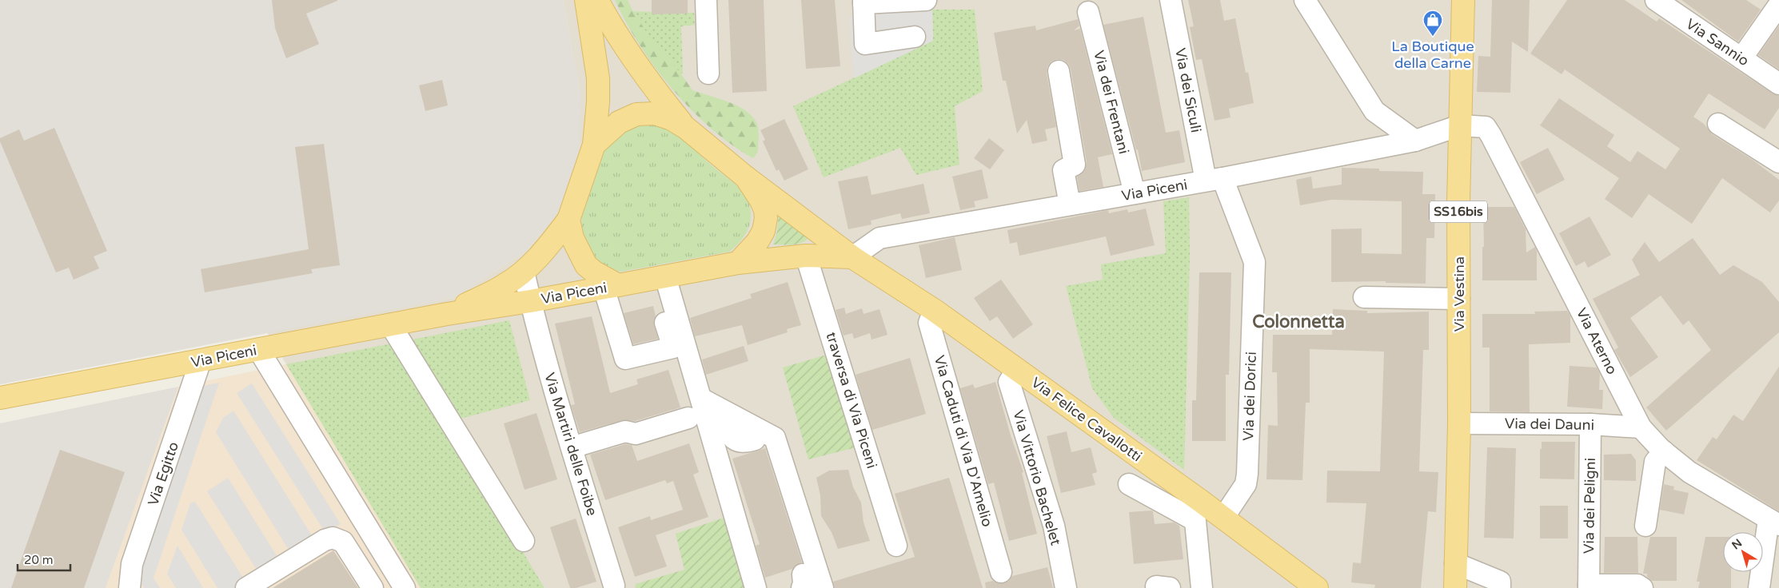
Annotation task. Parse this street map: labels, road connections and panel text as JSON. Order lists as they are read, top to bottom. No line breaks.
{"streets":{"main road":["Via Piceni","SS16bis","Via Vestina","Via Felice Cavallotti"],"street":["Via Sannio","Via dei Siculi","Via dei Frentani","Via Aterno","Via dei Dorici","traversa di Via Piceni","Via dei Dauni","Via Caduti di Via D'Amelio","Via Martiri delle Foibe","Via Egitto","Via Vittorio Bachelet","Via dei Peligni"]},"crossings":[["Via dei Siculi","Via Piceni"],["Via dei Siculi","Via dei Dorici"],["Via dei Frentani","Via Piceni"],["Via Piceni","Via Vestina"],["Via Piceni","Via Aterno"],["Via Piceni","Via dei Dorici"],["Via Piceni","Via Felice Cavallotti"],["Via Piceni","Via Martiri delle Foibe"],["Via Piceni","Via Egitto"],["Via Vestina","Via Aterno"],["Via Vestina","Via dei Dauni"],["Via Aterno","Via dei Dauni"],["Via dei Dorici","Via Felice Cavallotti"],["Via Felice Cavallotti","Via Caduti di Via D'Amelio"],["Via Felice Cavallotti","Via Vittorio Bachelet"],["Via dei Dauni","Via dei Peligni"]],"districts":["Colonnetta"],"places":{"shop":["La Boutique della Carne"]},"scale_bar":"20 m","north":"top left"}
